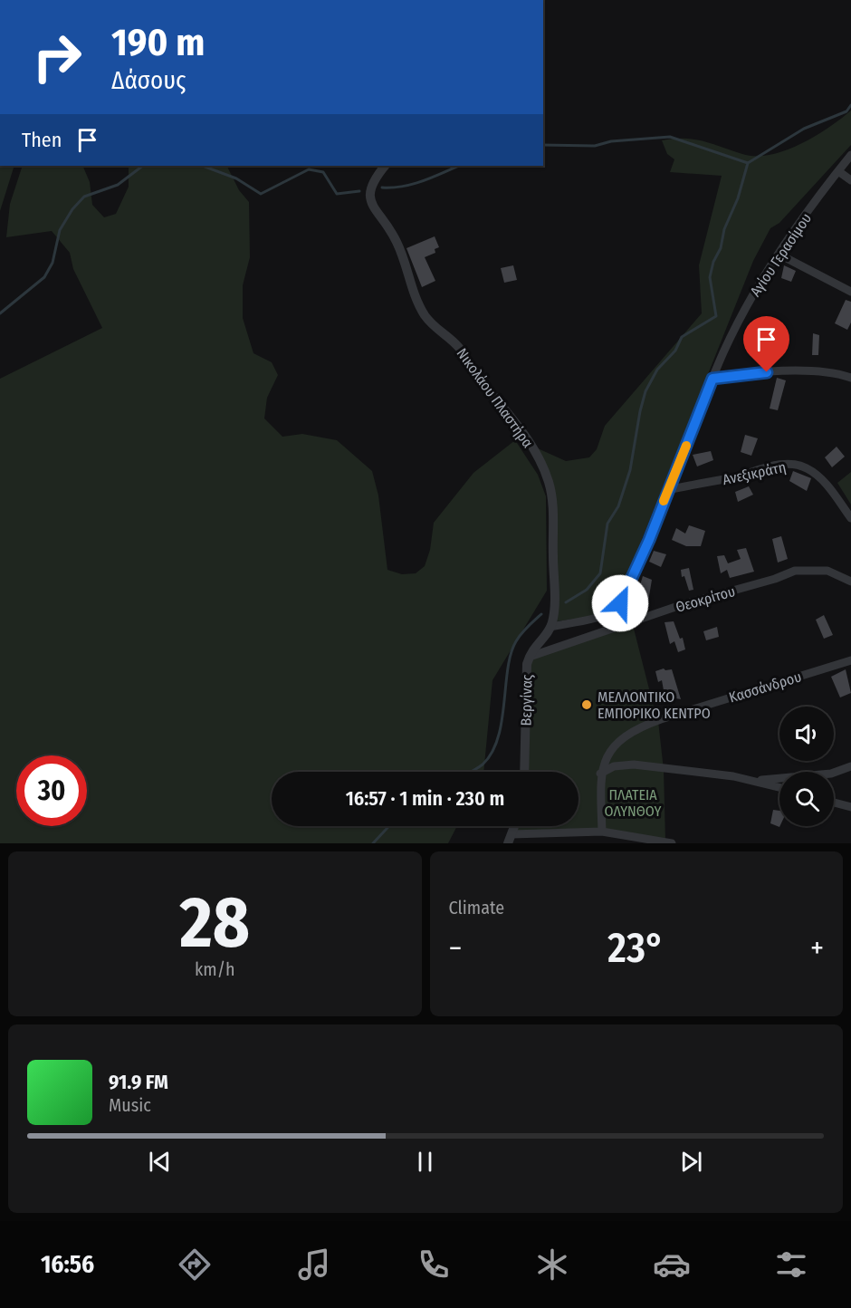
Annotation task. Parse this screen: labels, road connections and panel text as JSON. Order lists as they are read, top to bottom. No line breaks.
{"streets":{"street":["Αγίου Γερασίμου","Νικολάου Πλαστήρα","Ανεξικράτη","Θεοκρίτου","Κασσάνδρου","Βεργίνας"]},"crossings":[["Αγίου Γερασίμου","Νικολάου Πλαστήρα"],["Αγίου Γερασίμου","Ανεξικράτη"],["Αγίου Γερασίμου","Βεργίνας"],["Νικολάου Πλαστήρα","Βεργίνας"],["Θεοκρίτου","Βεργίνας"]],"parks":["ΠΛΑΤΕΙΑ ΟΛΥΝΘΟΥ"],"places":["ΜΕΛΛΟΝΤΙΚΟ ΕΜΠΟΡΙΚΟ ΚΕΝΤΡΟ"],"page":{"turn":["190 m","Δάσους"],"then":"Then","limit":"30","trip":"16:57 · 1 min · 230 m","tile":[["28","km/h"],"Climate"],"heat":["−","23°","+"],"song":["91.9 FM","Music"],"tabs":"16:56"}}
